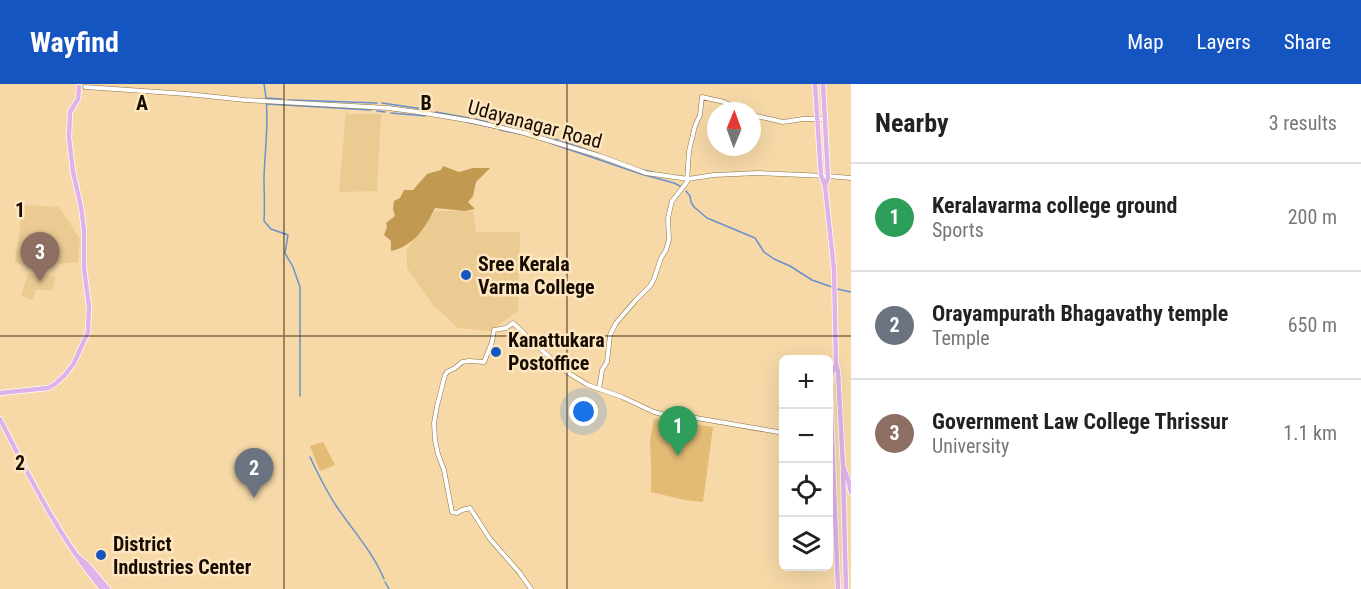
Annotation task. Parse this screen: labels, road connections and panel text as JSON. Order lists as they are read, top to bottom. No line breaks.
{"streets":{"street":["Udayanagar Road"]},"places":["Sree Kerala Varma College","Kanattukara Postoffice","District Industries Center"],"north":"top","page":{"header":"Wayfind","nav":["Map","Layers","Share"],"heading":["Nearby","3 results"],"list":[{"mark":"1","name":"Keralavarma college ground","note":"Sports","value":"200 m"},{"mark":"2","name":"Orayampurath Bhagavathy temple","note":"Temple","value":"650 m"},{"mark":"3","name":"Government Law College Thrissur","note":"University","value":"1.1 km"}],"pins":["3","1","2"],"map_buttons":["+","−"]},"grid":{"columns":["A","B"],"rows":["1","2"]}}
